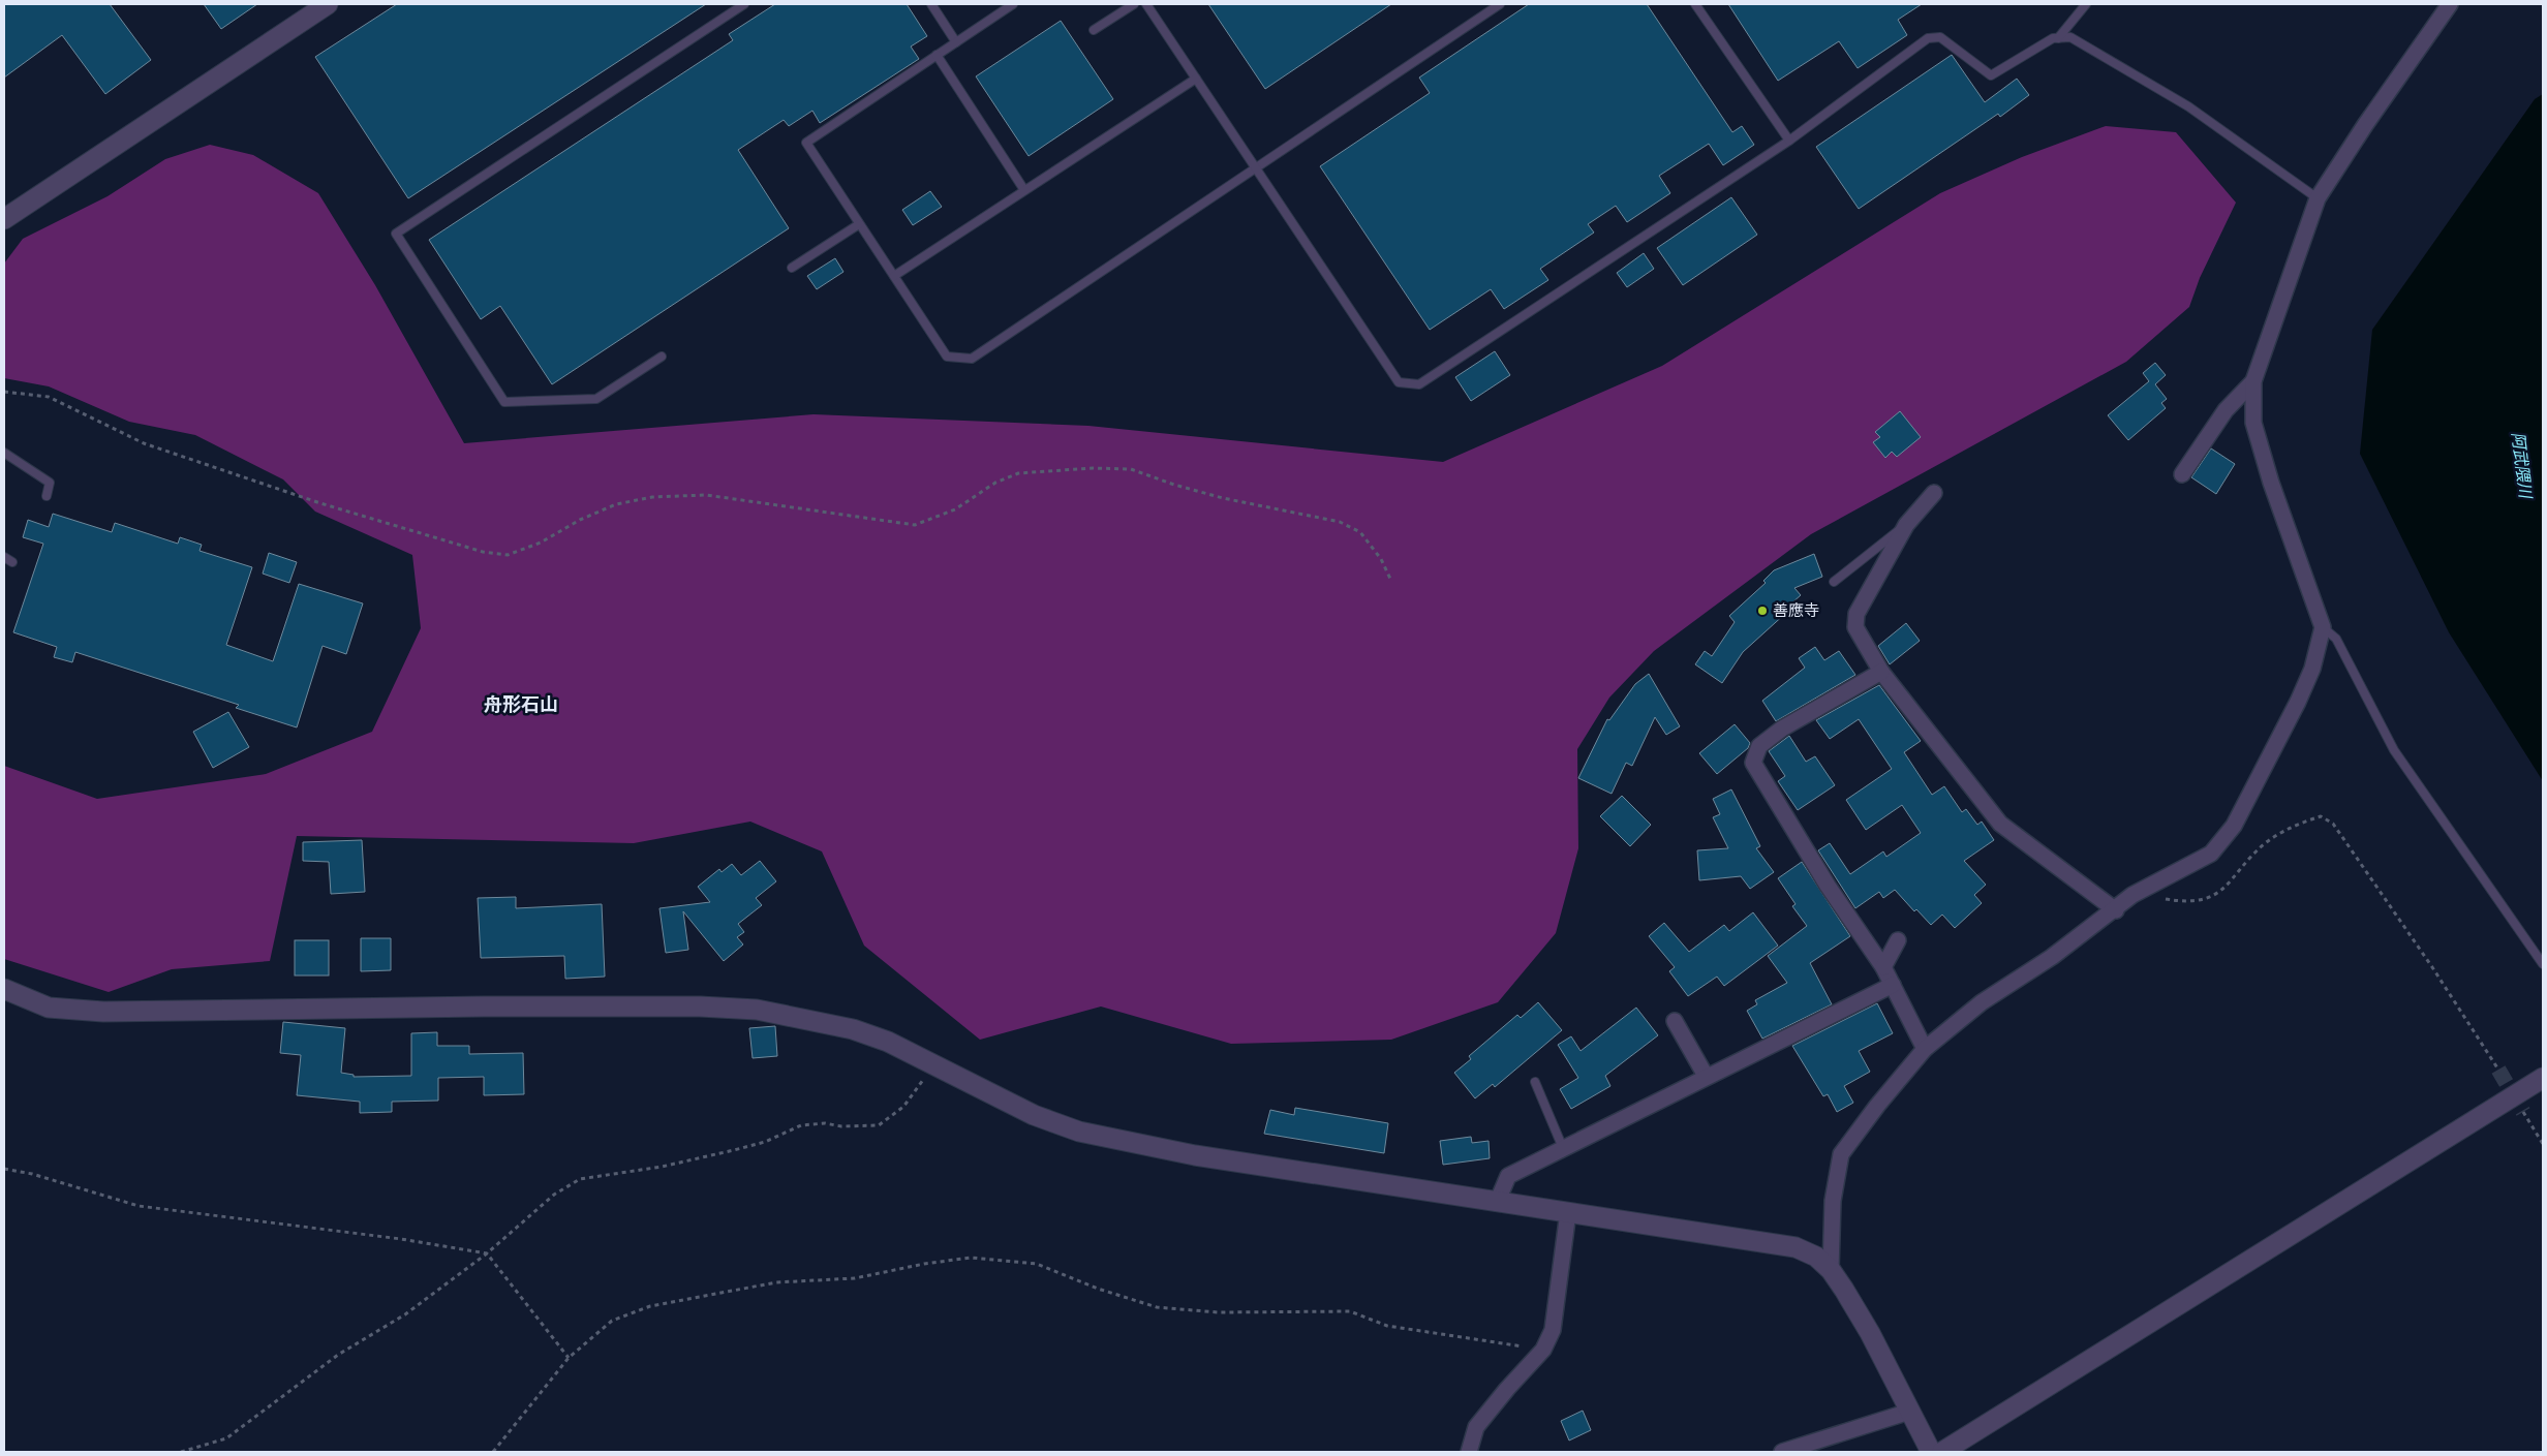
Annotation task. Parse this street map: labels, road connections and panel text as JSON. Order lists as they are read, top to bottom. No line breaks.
{"districts":["舟形石山"],"water":["阿武隈川"],"places":["善應寺"]}
